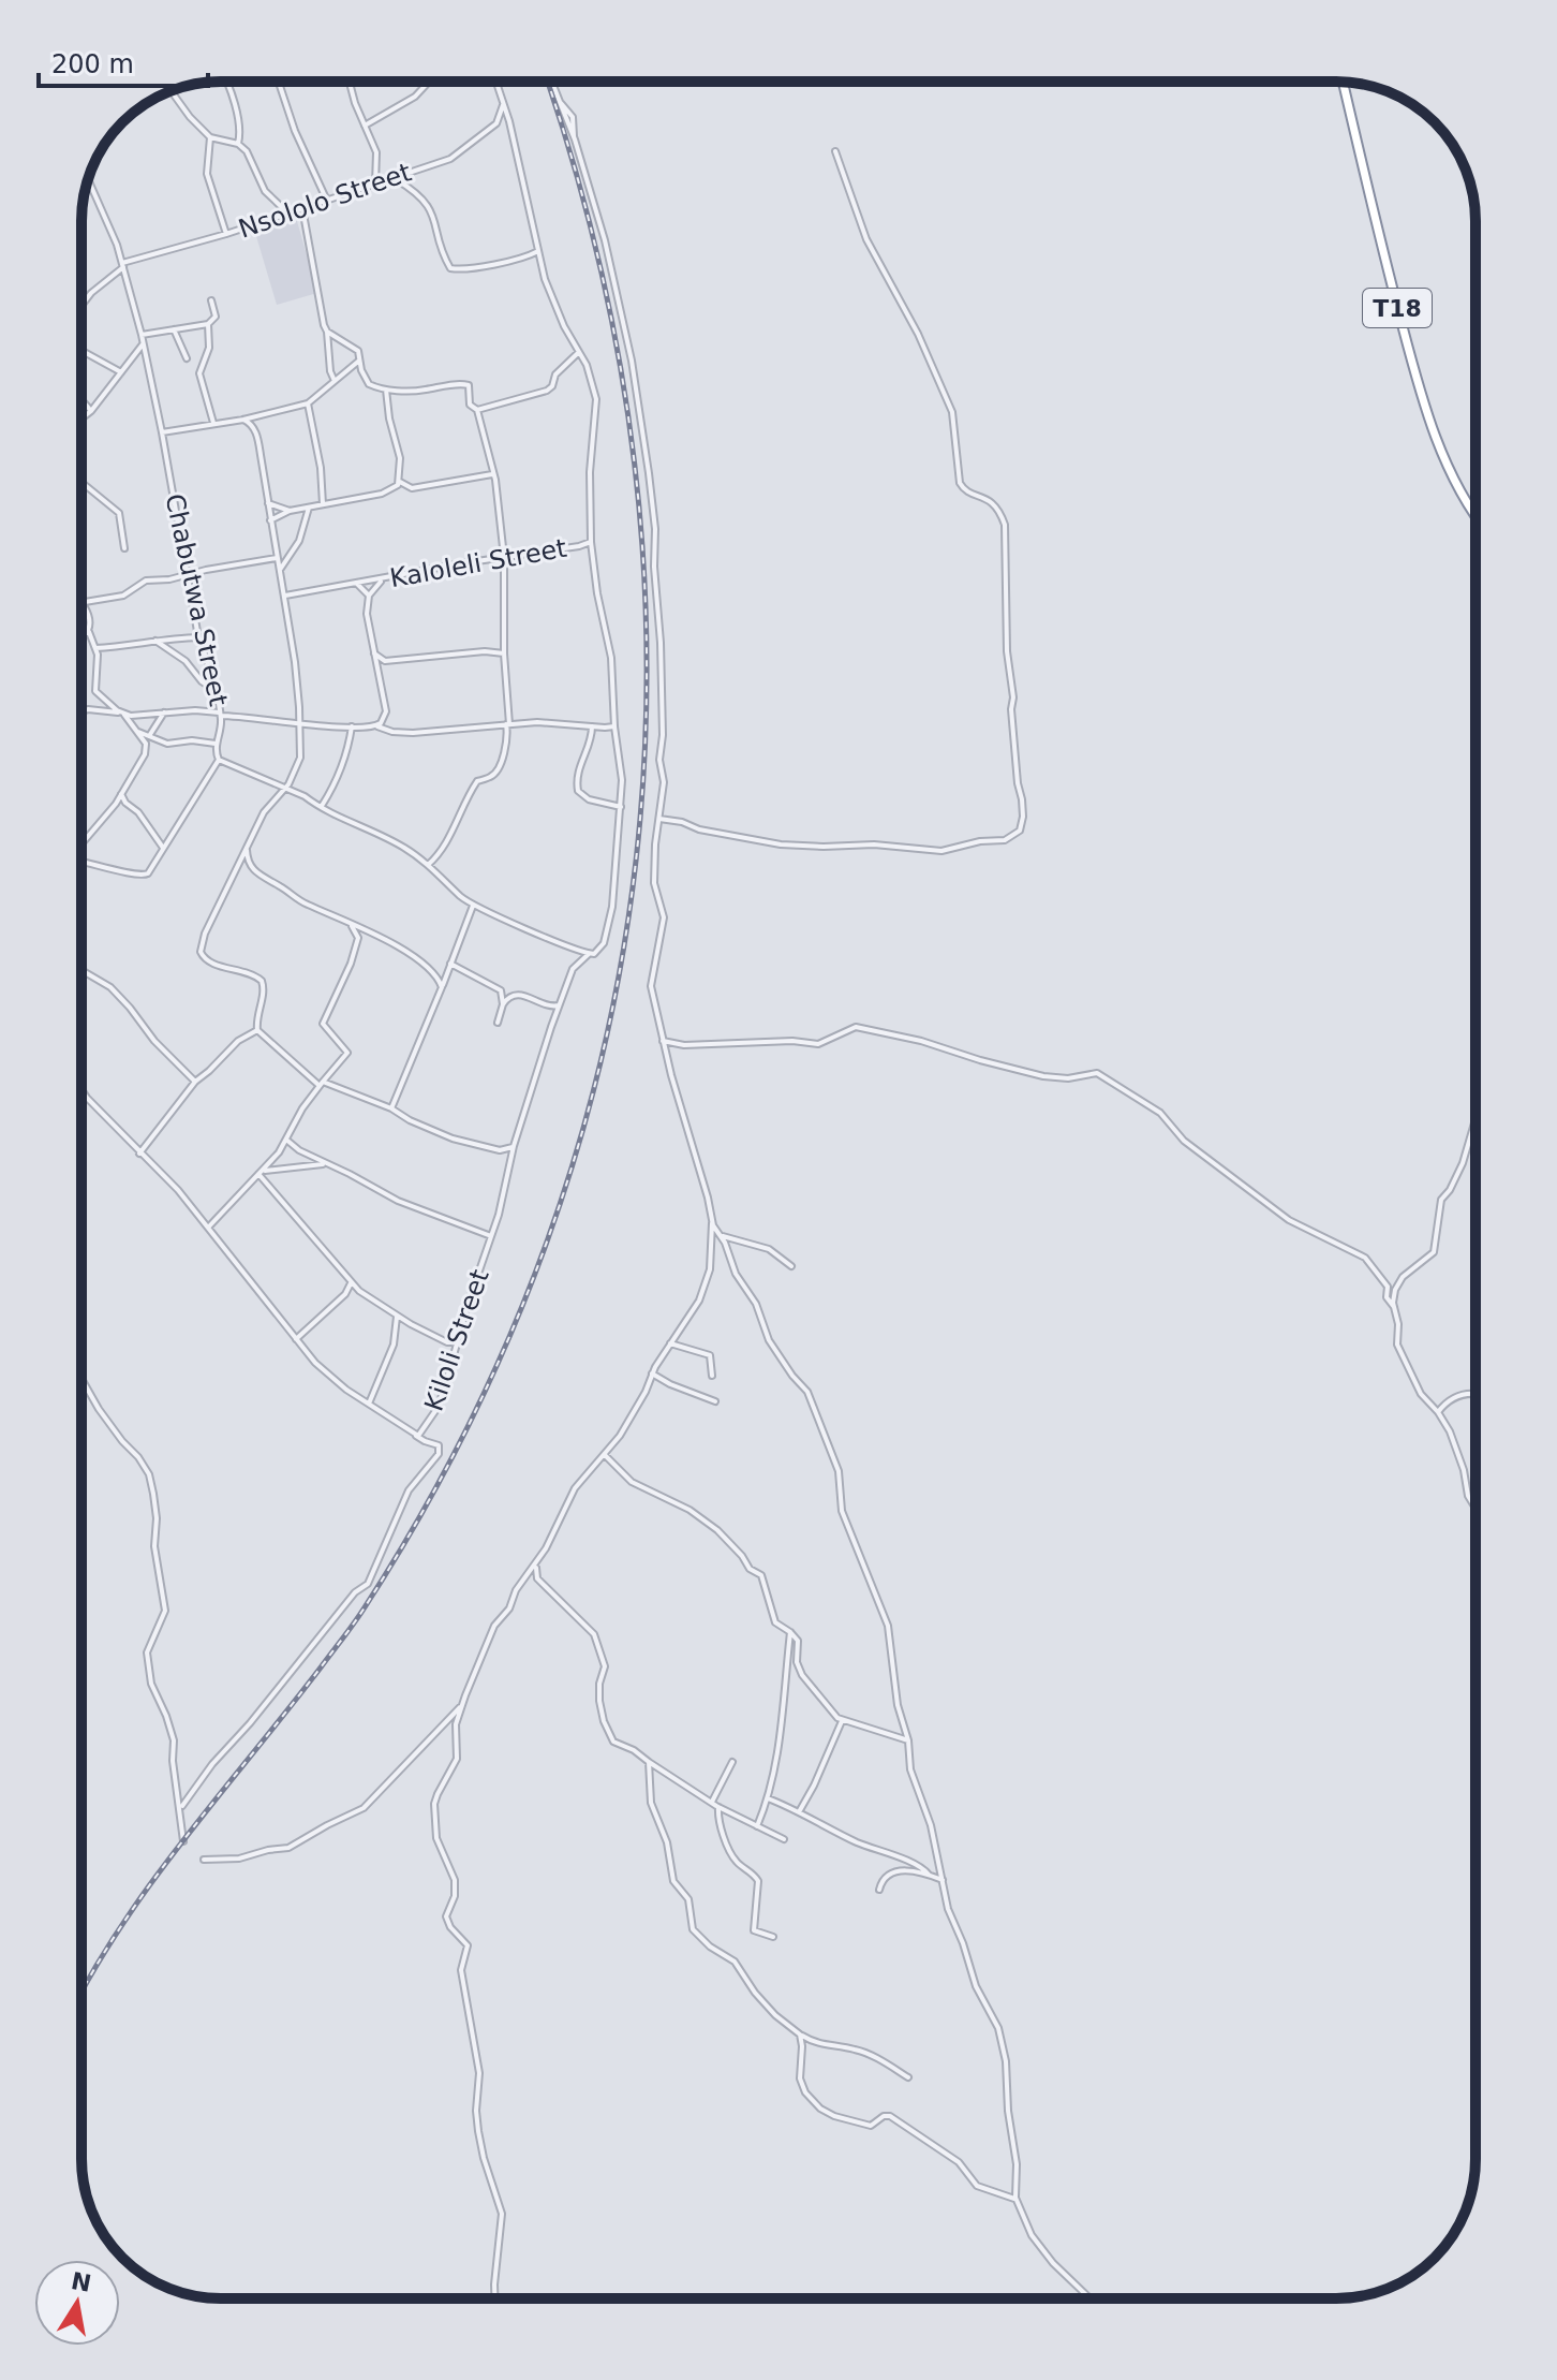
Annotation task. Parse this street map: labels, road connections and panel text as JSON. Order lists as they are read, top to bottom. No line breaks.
{"streets":{"highway":["T18"],"street":["Nsololo Street","Kaloleli Street","Chabutwa Street","Kiloli Street"]},"crossings":[["Nsololo Street","Kaloleli Street"],["Nsololo Street","Chabutwa Street"]],"scale_bar":"200 m","north":"top"}
